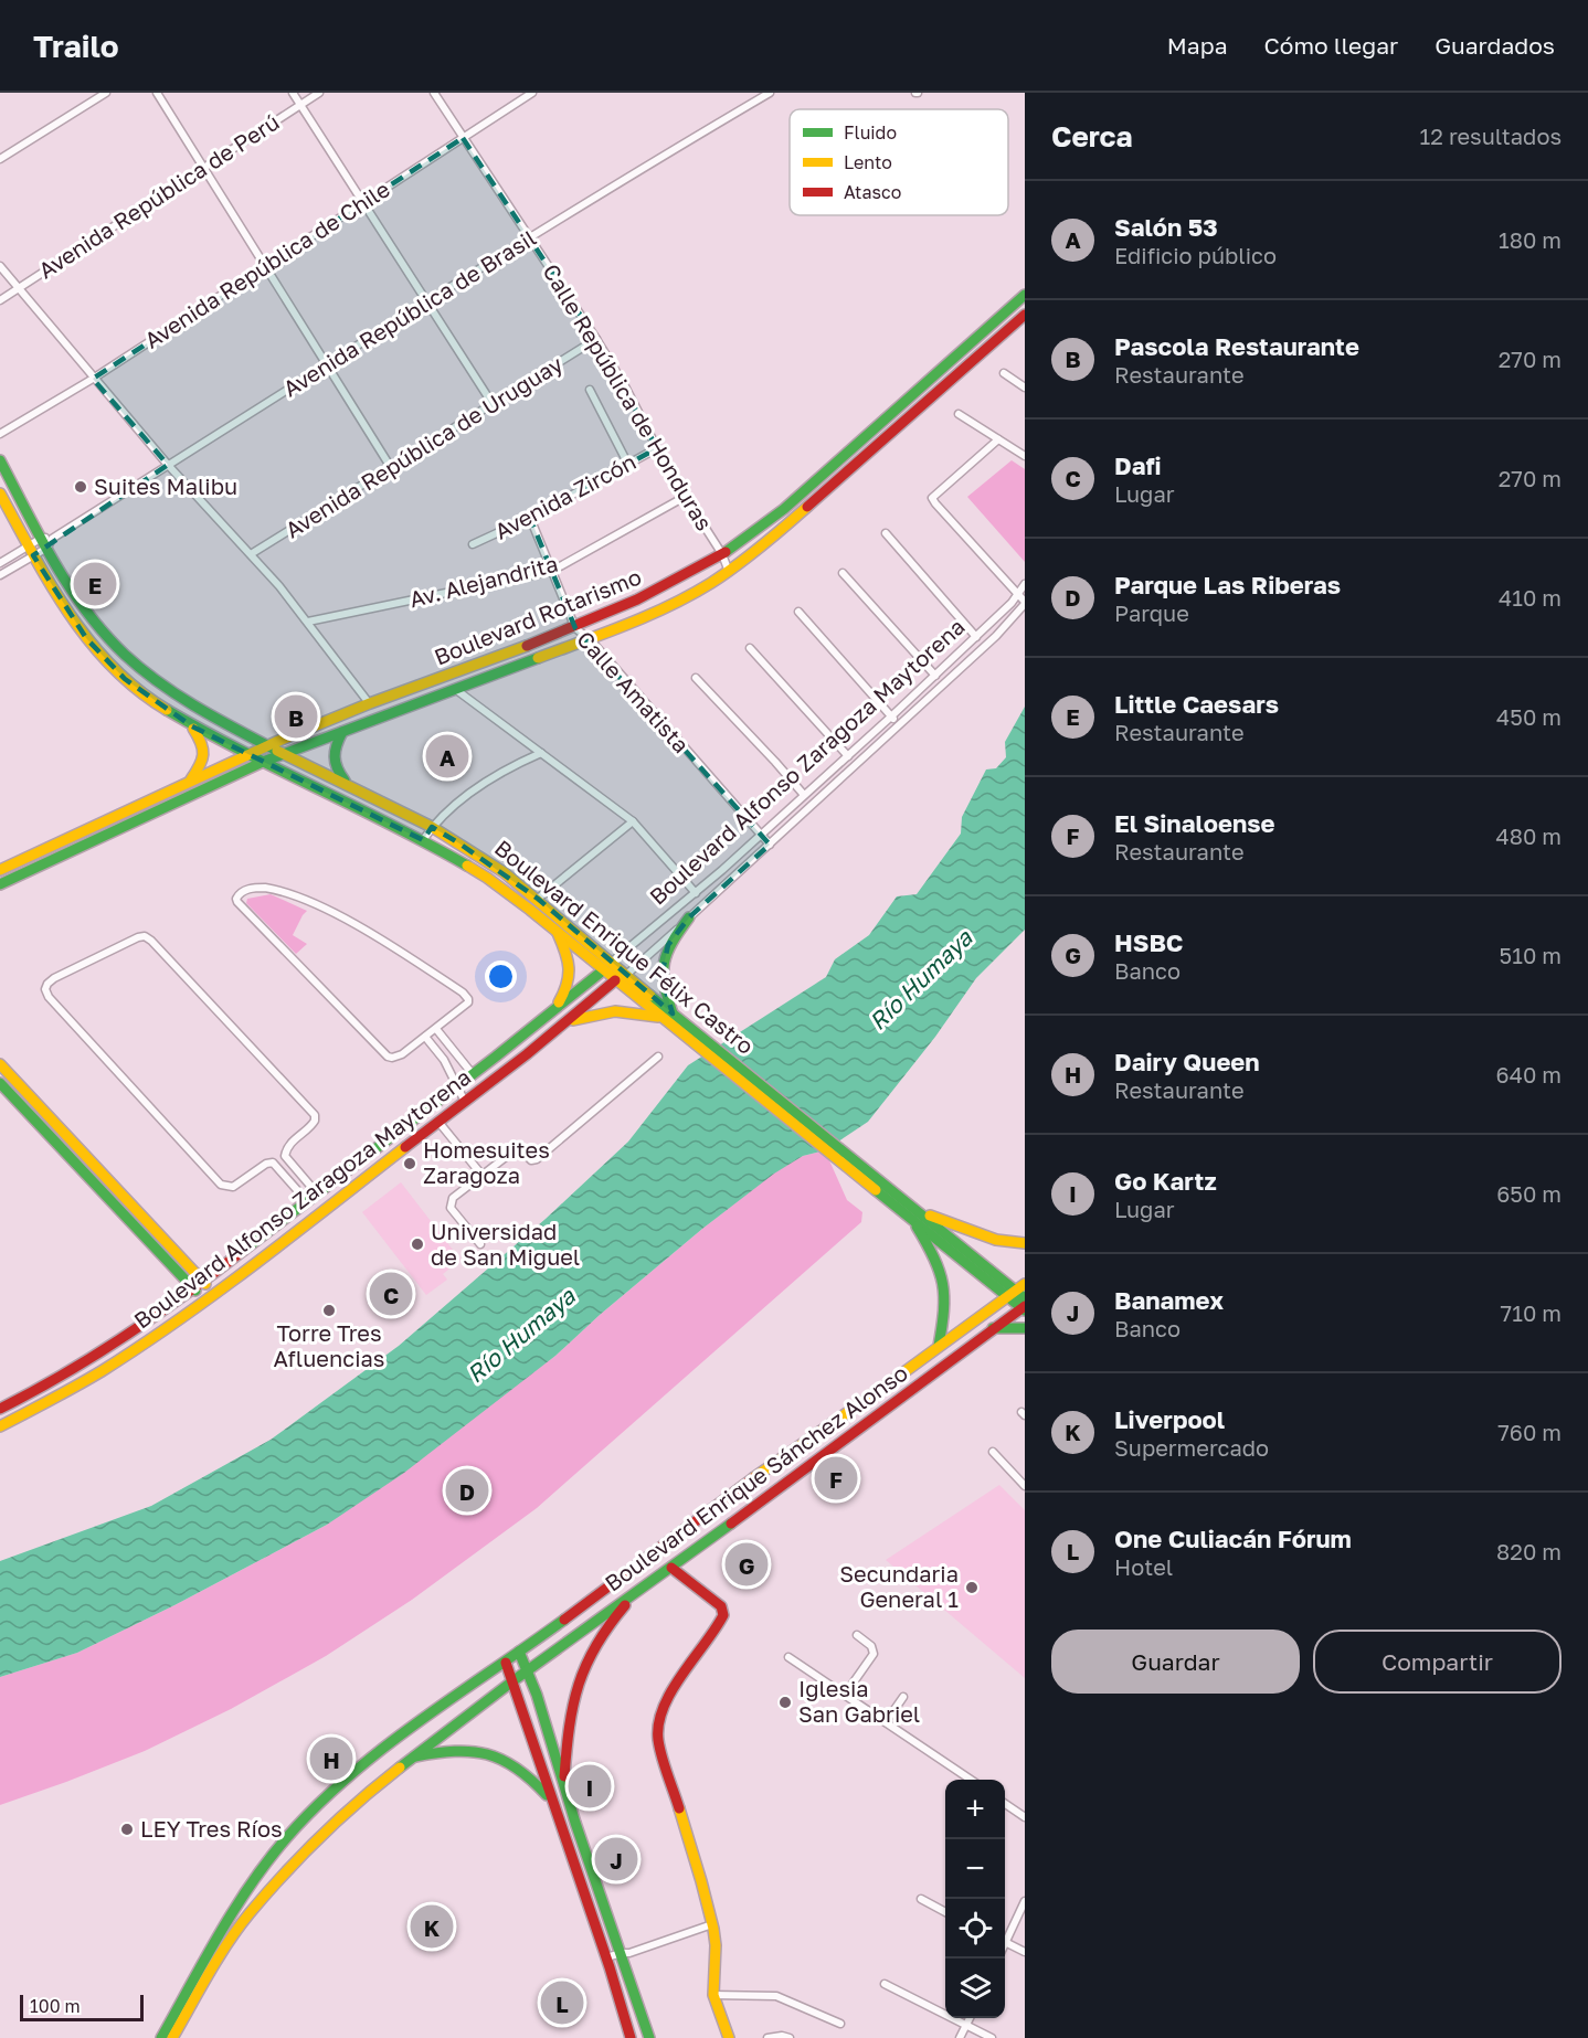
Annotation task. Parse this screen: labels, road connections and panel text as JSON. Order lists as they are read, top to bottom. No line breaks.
{"streets":{"main road":["Boulevard Rotarismo","Boulevard Alfonso Zaragoza Maytorena","Boulevard Enrique Félix Castro","Boulevard Enrique Sánchez Alonso"],"street":["Avenida República de Perú","Avenida República de Chile","Avenida República de Brasil","Calle República de Honduras","Avenida República de Uruguay","Avenida Zircón","Av. Alejandrita","Calle Amatista"]},"crossings":[["Avenida República de Chile","Calle República de Honduras"],["Avenida República de Brasil","Calle República de Honduras"],["Avenida República de Brasil","Boulevard Enrique Félix Castro"],["Calle República de Honduras","Avenida República de Uruguay"],["Calle República de Honduras","Avenida Zircón"],["Calle República de Honduras","Av. Alejandrita"],["Calle República de Honduras","Boulevard Rotarismo"],["Avenida Zircón","Calle Amatista"],["Av. Alejandrita","Calle Amatista"],["Boulevard Rotarismo","Calle Amatista"],["Boulevard Rotarismo","Boulevard Enrique Félix Castro"],["Calle Amatista","Boulevard Alfonso Zaragoza Maytorena"],["Boulevard Alfonso Zaragoza Maytorena","Boulevard Enrique Félix Castro"],["Boulevard Enrique Félix Castro","Boulevard Enrique Sánchez Alonso"]],"water":["Río Humaya"],"places":["Suites Malibu","Homesuites Zaragoza","Universidad de San Miguel","Torre Tres Afluencias","Secundaria General 1","Iglesia San Gabriel","LEY Tres Ríos"],"legend":["Fluido","Lento","Atasco"],"scale_bar":"100 m","page":{"header":"Trailo","nav":["Mapa","Cómo llegar","Guardados"],"heading":["Cerca","12 resultados"],"list":[{"mark":"A","name":"Salón 53","note":"Edificio público","value":"180 m"},{"mark":"B","name":"Pascola Restaurante","note":"Restaurante","value":"270 m"},{"mark":"C","name":"Dafi","note":"Lugar","value":"270 m"},{"mark":"D","name":"Parque Las Riberas","note":"Parque","value":"410 m"},{"mark":"E","name":"Little Caesars","note":"Restaurante","value":"450 m"},{"mark":"F","name":"El Sinaloense","note":"Restaurante","value":"480 m"},{"mark":"G","name":"HSBC","note":"Banco","value":"510 m"},{"mark":"H","name":"Dairy Queen","note":"Restaurante","value":"640 m"},{"mark":"I","name":"Go Kartz","note":"Lugar","value":"650 m"},{"mark":"J","name":"Banamex","note":"Banco","value":"710 m"},{"mark":"K","name":"Liverpool","note":"Supermercado","value":"760 m"},{"mark":"L","name":"One Culiacán Fórum","note":"Hotel","value":"820 m"}],"pins":["E","B","A","C","F","D","G","H","I","J","K","L"],"buttons":["Guardar","Compartir"],"map_buttons":["+","−"],"scale":"100 m"}}
